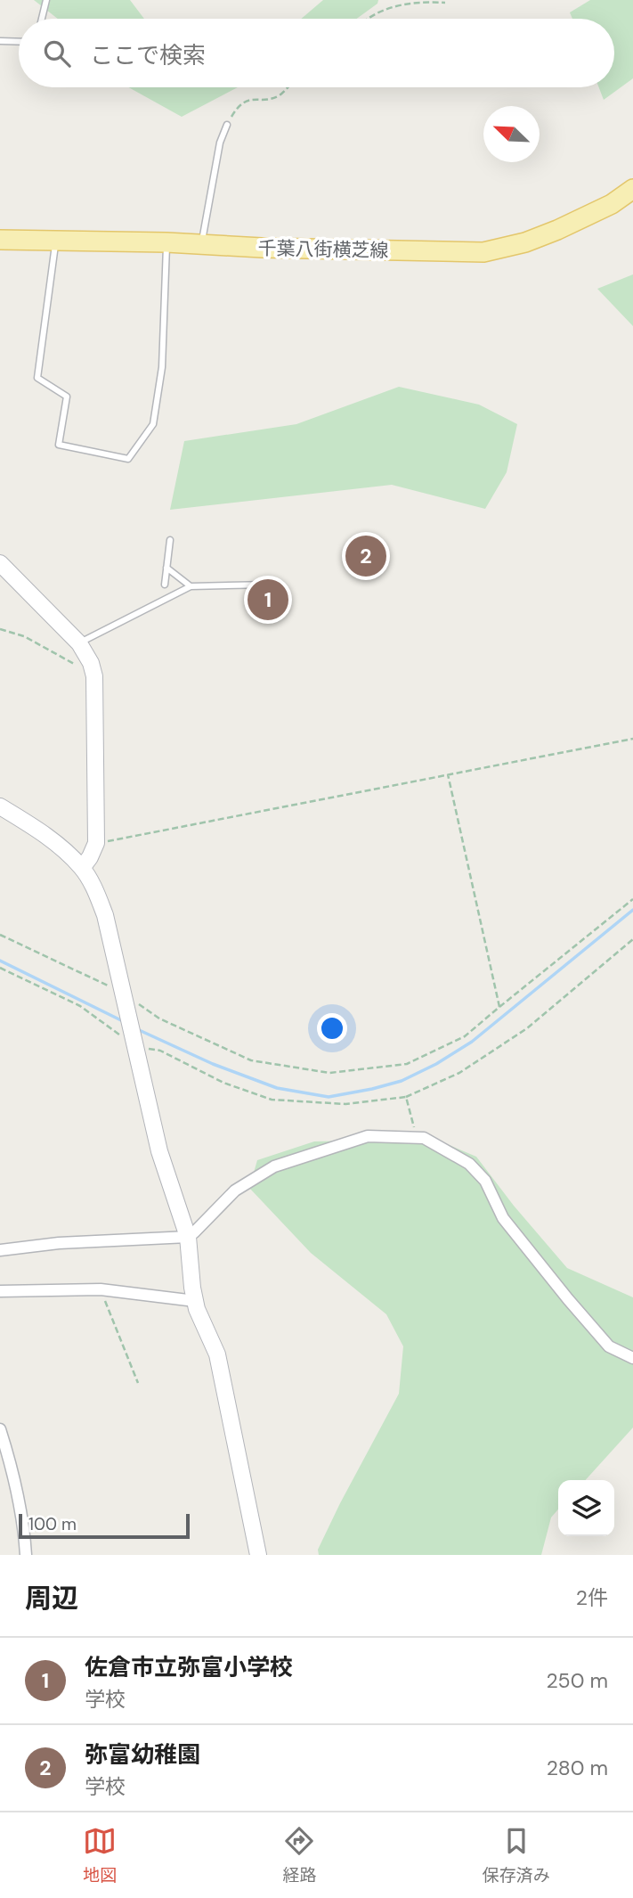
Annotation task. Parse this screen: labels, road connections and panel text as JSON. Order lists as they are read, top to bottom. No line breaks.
{"streets":{"main road":["千葉八街横芝線"]},"scale_bar":"100 m","north":"top left","page":{"search":"ここで検索","pins":["2","1"],"scale":"100 m","heading":["周辺","2件"],"list":[{"mark":"1","name":"佐倉市立弥富小学校","note":"学校","value":"250 m"},{"mark":"2","name":"弥富幼稚園","note":"学校","value":"280 m"}],"nav":["地図","経路","保存済み"]}}
